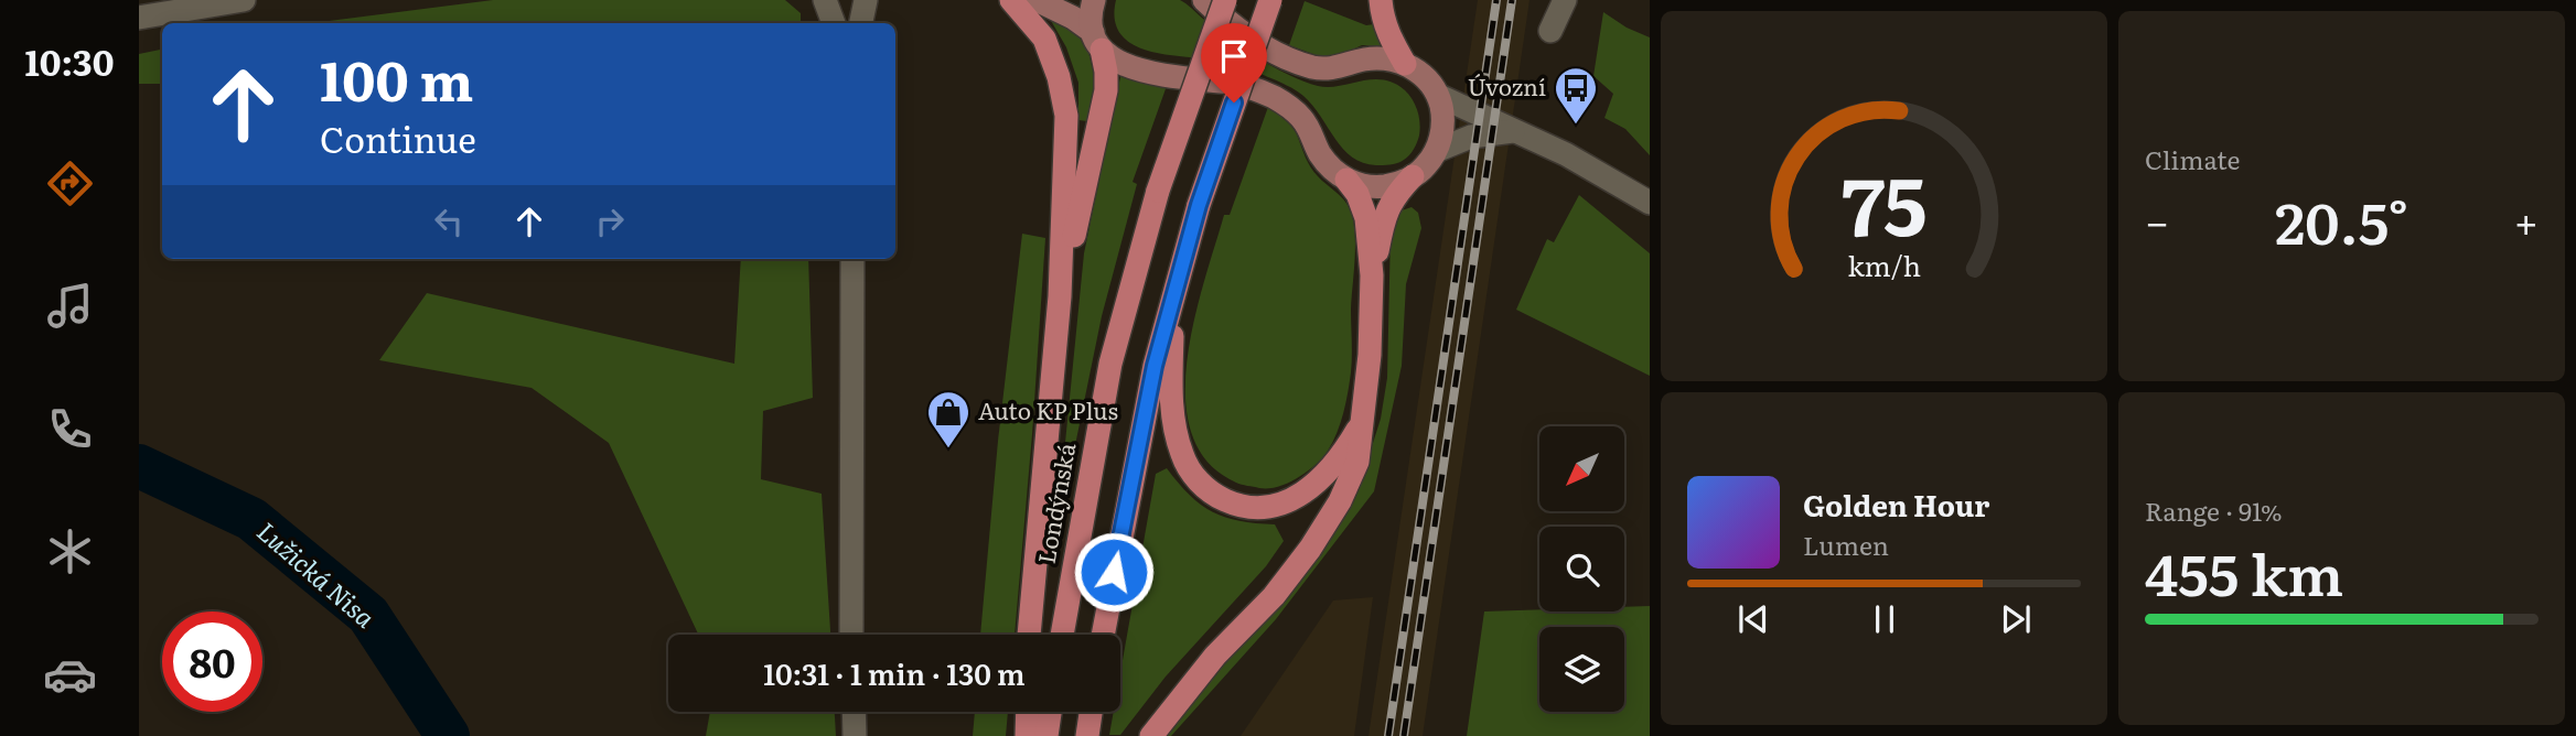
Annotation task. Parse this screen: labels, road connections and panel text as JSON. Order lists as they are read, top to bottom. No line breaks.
{"streets":{"highway":["Londýnská"]},"water":["Lužická Nisa"],"places":{"bus stop":["Úvozní"],"shop":["Auto KP Plus"]},"north":"bottom left","page":{"tabs":"10:30","tile":["Climate",["Range · 91%","455 km"]],"turn":["100 m","Continue"],"heat":["−","20.5°","+"],"song":["Golden Hour","Lumen"],"limit":"80","trip":"10:31 · 1 min · 130 m","gauge":["75","km/h"]}}
